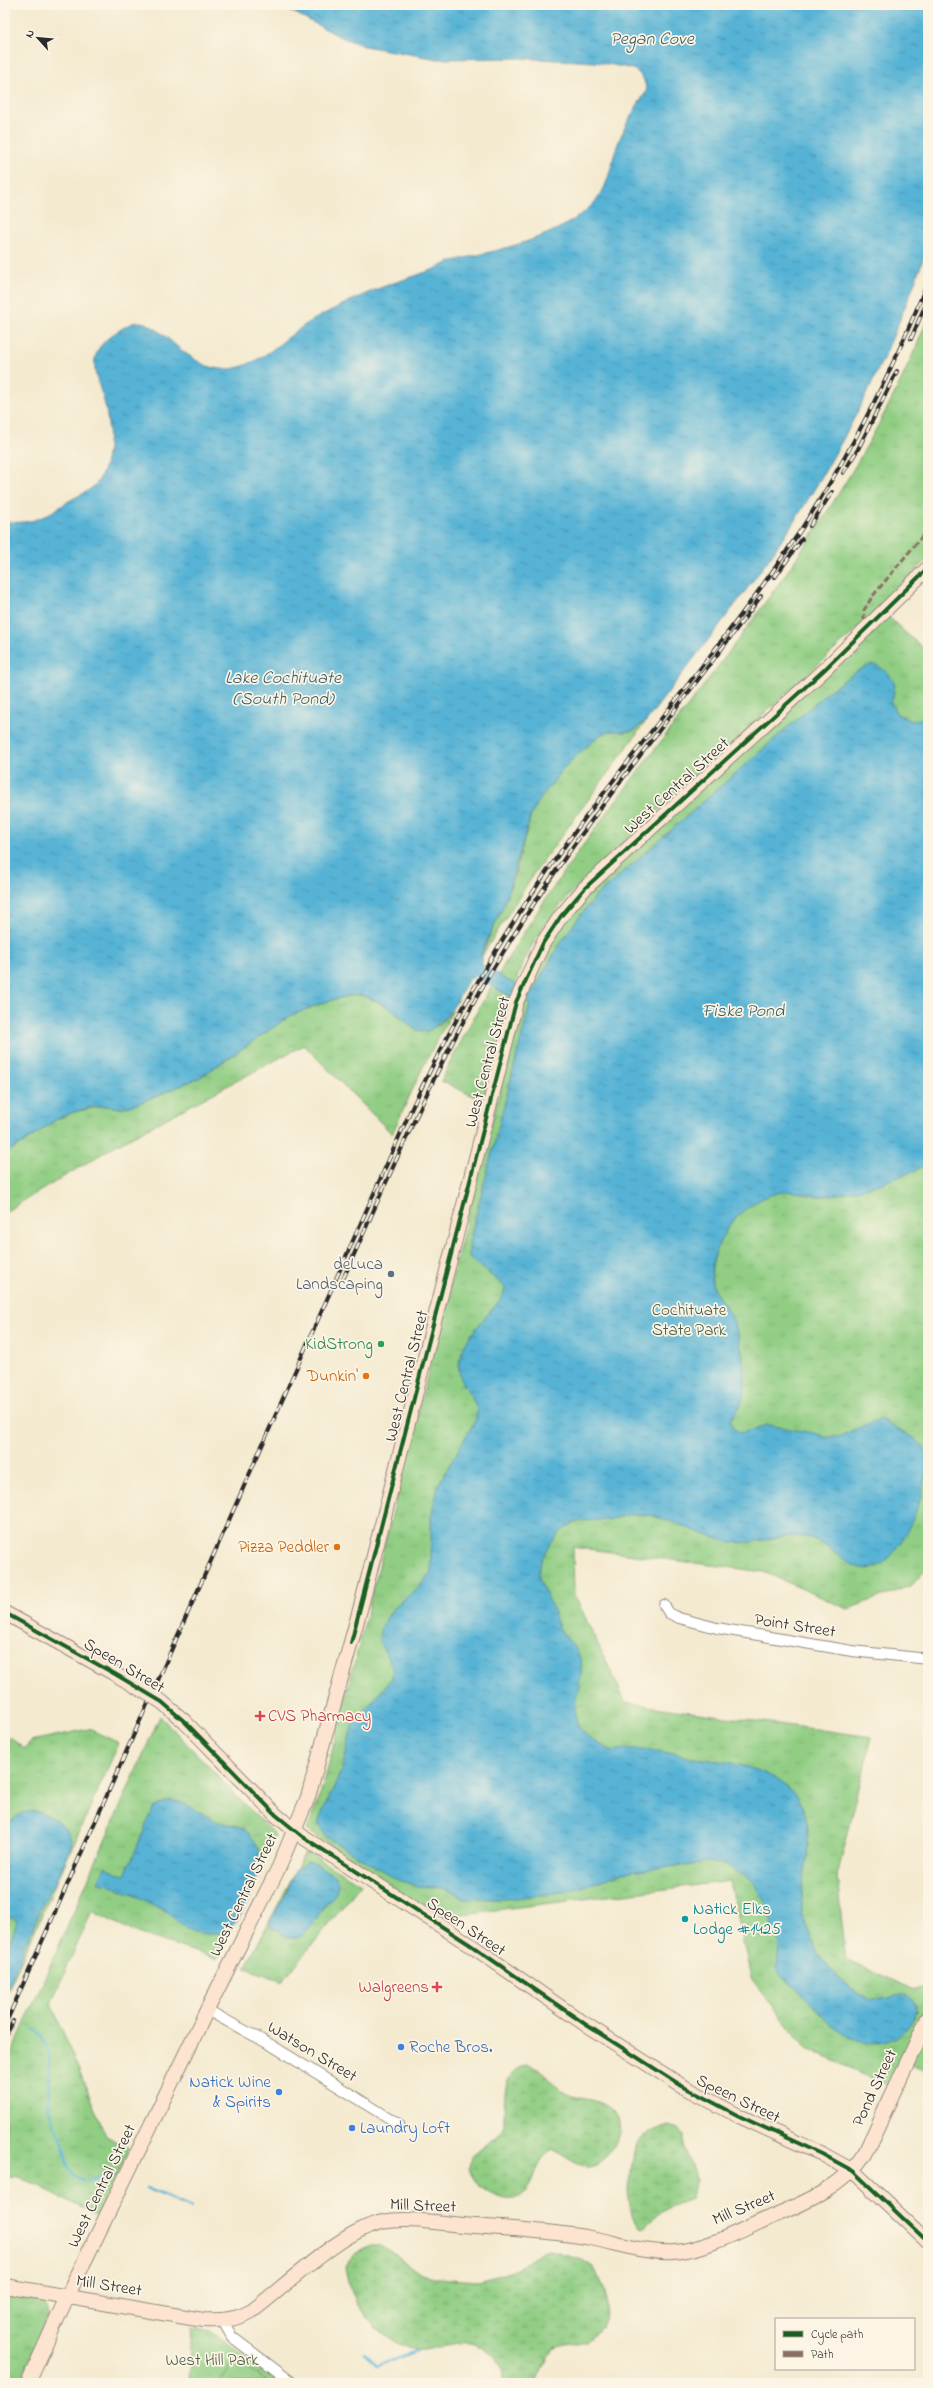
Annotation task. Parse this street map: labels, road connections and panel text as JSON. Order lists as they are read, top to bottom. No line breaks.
{"streets":{"street":["West Central Street","Point Street","Speen Street","Watson Street","Pond Street","Mill Street"]},"crossings":[["West Central Street","Speen Street"],["West Central Street","Watson Street"],["West Central Street","Mill Street"],["Speen Street","Pond Street"],["Speen Street","Mill Street"],["Pond Street","Mill Street"]],"water":["Pegan Cove","Lake Cochituate (South Pond)","Fiske Pond"],"parks":["Cochituate State Park","West Hill Park"],"places":{"other":["deLuca Landscaping","KidStrong","Dunkin'","Pizza Peddler","Natick Elks Lodge #1425","Roche Bros.","Natick Wine & Spirits","Laundry Loft"],"health":["CVS Pharmacy","Walgreens"]},"legend":["Cycle path","Path"],"north":"top left"}
